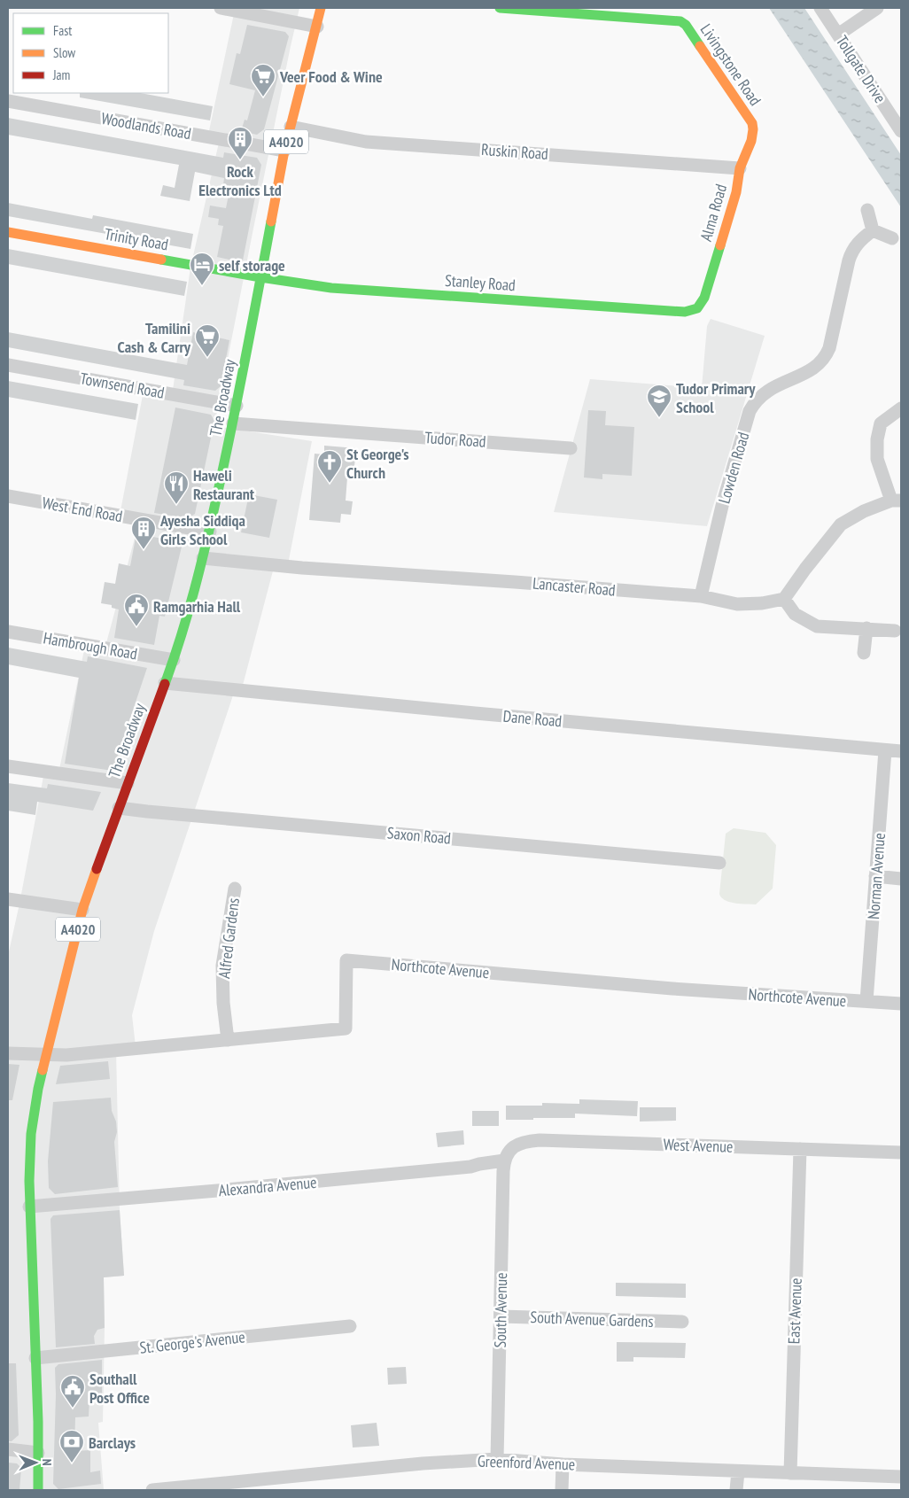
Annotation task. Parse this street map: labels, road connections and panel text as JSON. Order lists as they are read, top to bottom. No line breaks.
{"streets":{"main road":["Livingstone Road","A4020","Alma Road","Trinity Road","Stanley Road","The Broadway"],"street":["Tollgate Drive","Woodlands Road","Ruskin Road","Townsend Road","Tudor Road","Lowden Road","West End Road","Lancaster Road","Hambrough Road","Dane Road","Saxon Road","Norman Avenue","Alfred Gardens","Northcote Avenue","West Avenue","Alexandra Avenue","South Avenue","East Avenue","South Avenue Gardens","St. George's Avenue","Greenford Avenue"]},"crossings":[["Livingstone Road","Alma Road"],["Woodlands Road","The Broadway"],["Ruskin Road","Alma Road"],["Ruskin Road","The Broadway"],["Alma Road","Stanley Road"],["Trinity Road","Stanley Road"],["Trinity Road","The Broadway"],["Stanley Road","The Broadway"],["Townsend Road","The Broadway"],["The Broadway","Tudor Road"],["The Broadway","West End Road"],["The Broadway","Lancaster Road"],["The Broadway","Hambrough Road"],["The Broadway","Dane Road"],["The Broadway","Saxon Road"],["The Broadway","Northcote Avenue"],["The Broadway","Alexandra Avenue"],["The Broadway","St. George's Avenue"],["Lowden Road","Lancaster Road"],["Dane Road","Norman Avenue"],["Norman Avenue","Northcote Avenue"],["Alfred Gardens","Northcote Avenue"],["West Avenue","Alexandra Avenue"],["West Avenue","South Avenue"],["West Avenue","East Avenue"],["Alexandra Avenue","South Avenue"],["South Avenue","South Avenue Gardens"],["South Avenue","Greenford Avenue"],["East Avenue","Greenford Avenue"]],"places":{"supermarket":["Veer Food & Wine","Tamilini Cash & Carry"],"building":["Rock Electronics Ltd","Ayesha Siddiqa Girls School"],"hotel":["self storage"],"school or university":["Tudor Primary School"],"church":["St George's Church"],"restaurant":["Haweli Restaurant"],"public building":["Ramgarhia Hall","Southall Post Office"],"bank":["Barclays"]},"legend":["Fast","Slow","Jam"],"north":"right"}
